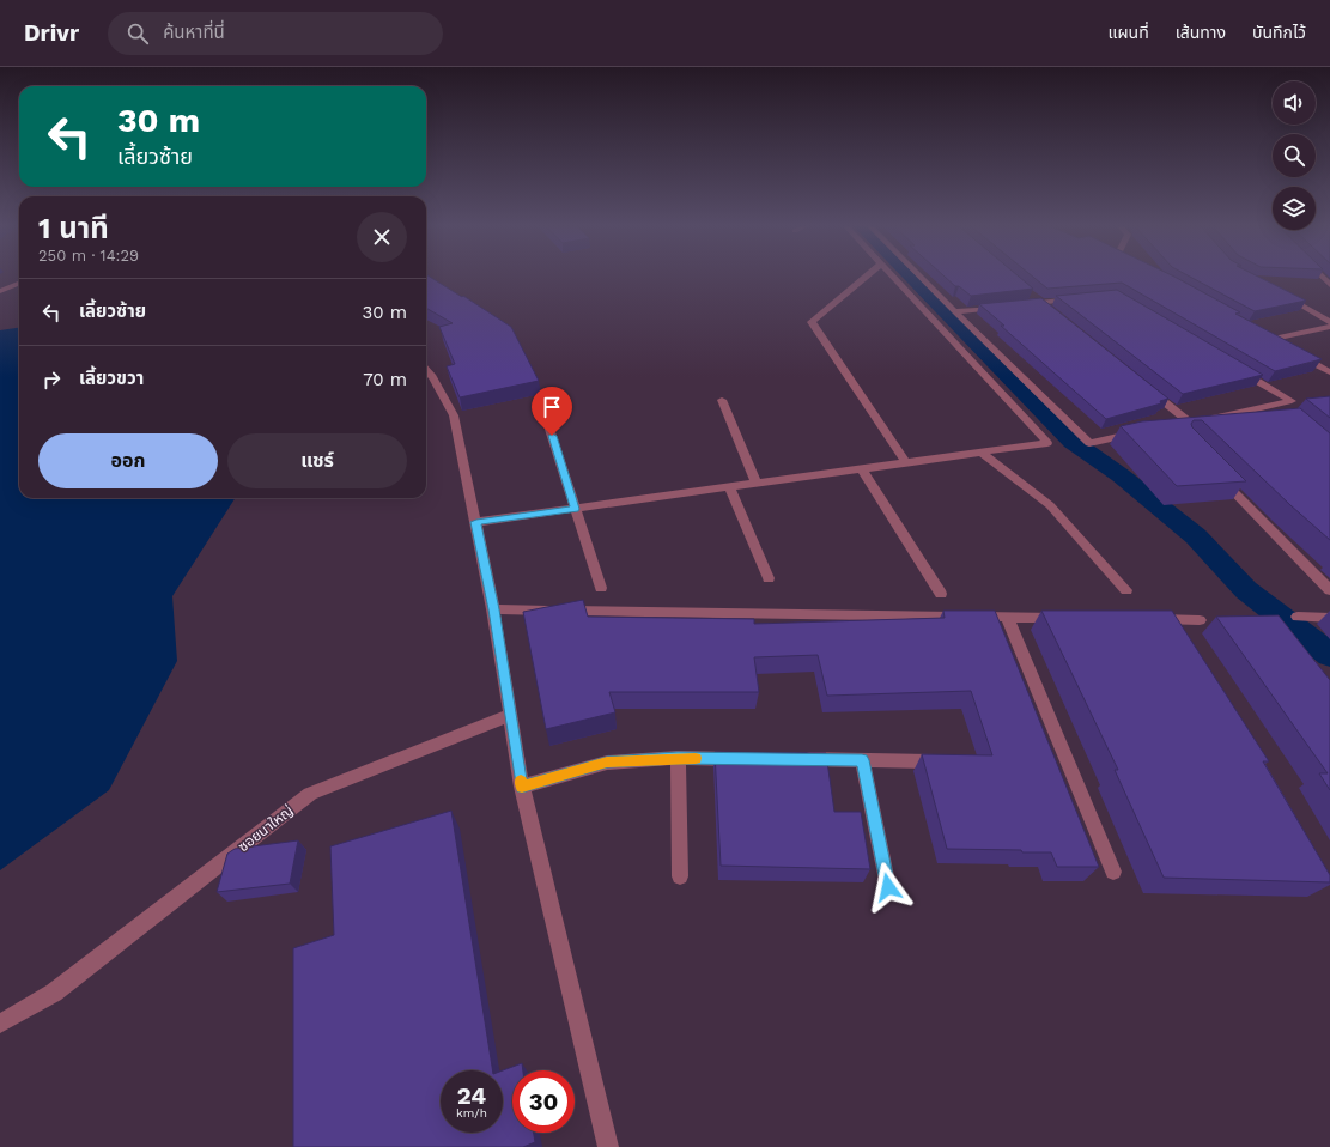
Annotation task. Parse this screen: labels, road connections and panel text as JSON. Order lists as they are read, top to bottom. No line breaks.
{"streets":{"street":["ซอยนาใหญ่"]},"page":{"header":"Drivr","search":"ค้นหาที่นี่","nav":["แผนที่","เส้นทาง","บันทึกไว้"],"turn":["30 m","เลี้ยวซ้าย"],"heading":["1 นาที","250 m · 14:29"],"list":[{"name":"เลี้ยวซ้าย","value":"30 m"},{"name":"เลี้ยวขวา","value":"70 m"}],"buttons":["ออก","แชร์"],"speed":"24 km/h","limit":"30"}}
